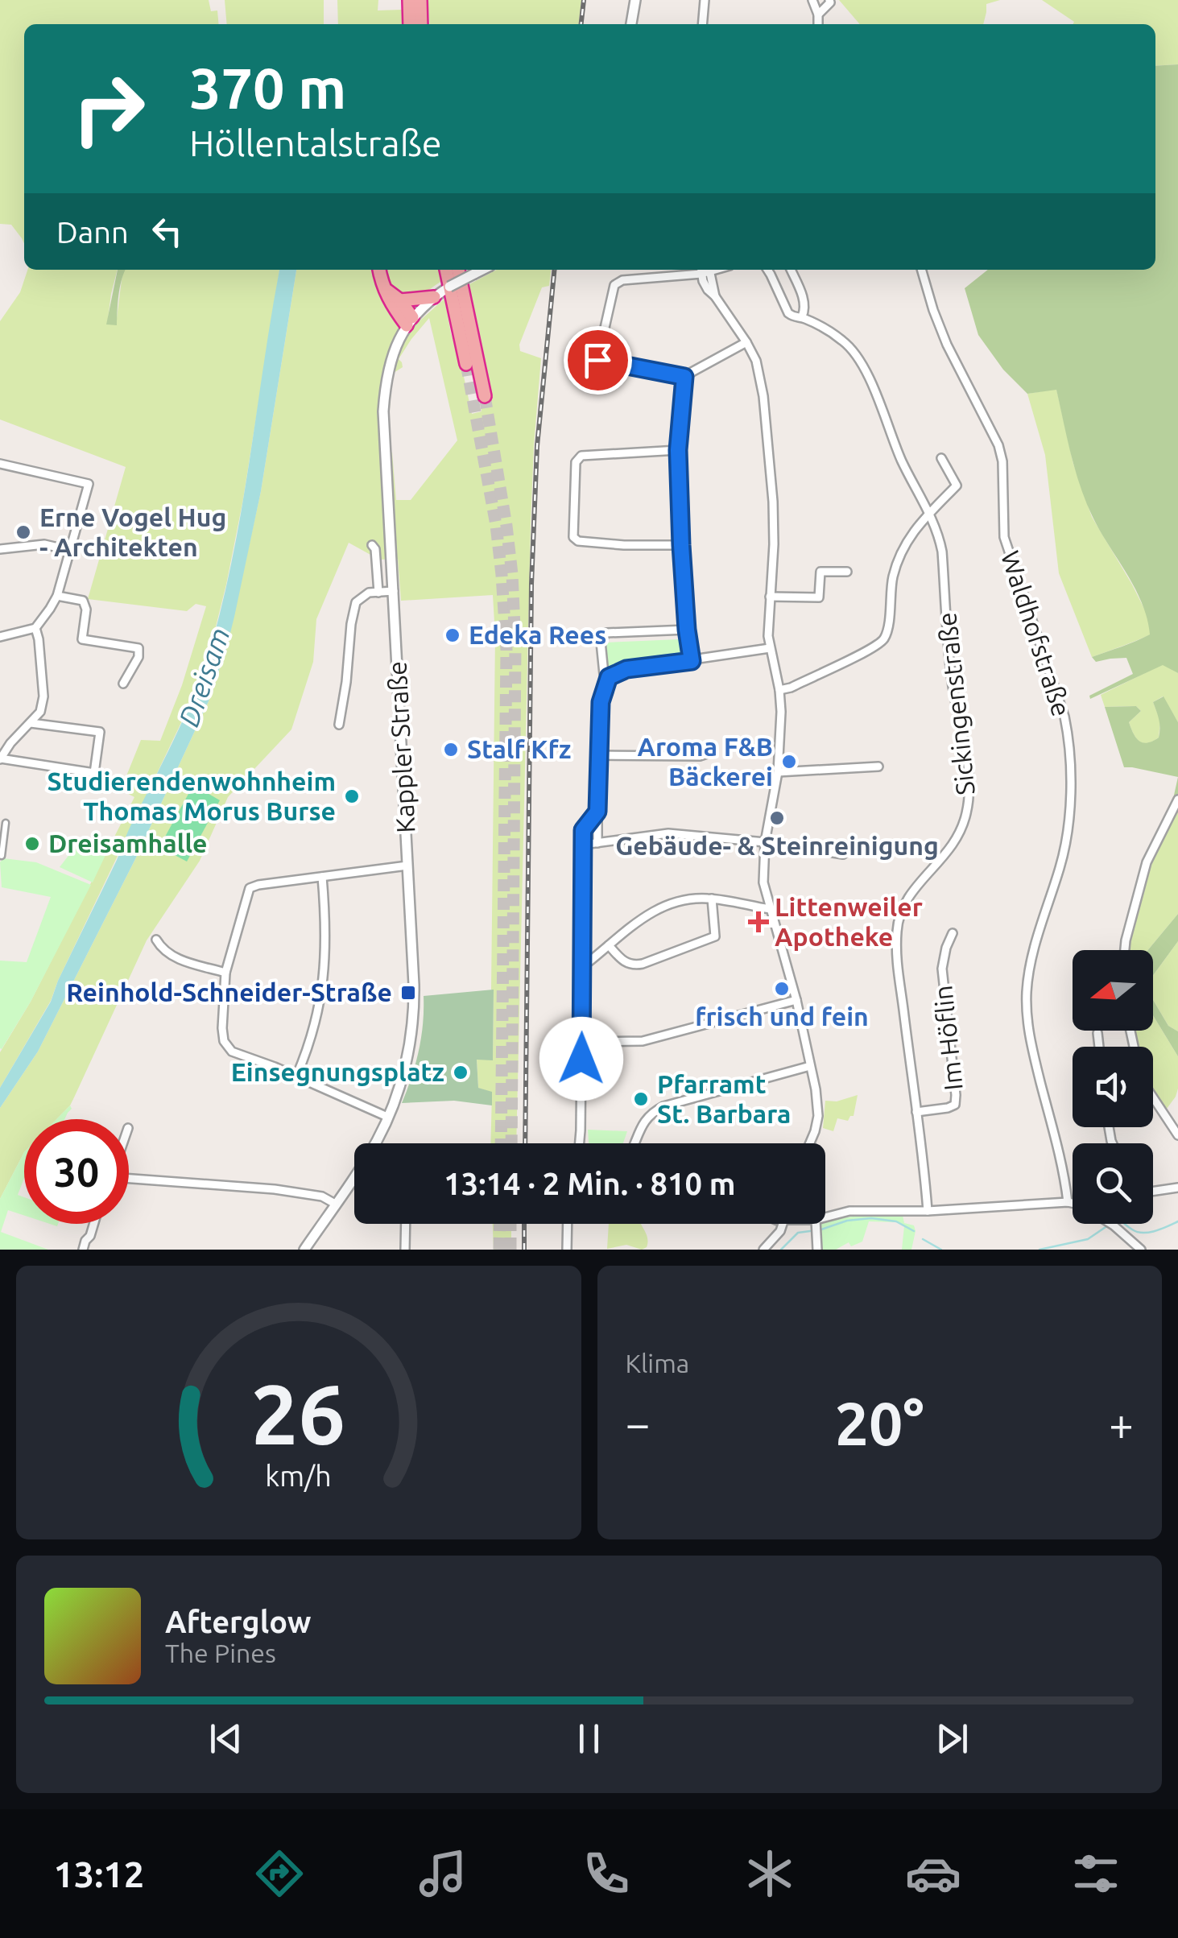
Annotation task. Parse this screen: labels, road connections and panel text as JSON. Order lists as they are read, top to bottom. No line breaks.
{"streets":{"street":["Waldhofstraße","Sickingenstraße","Kappler Straße","Im Höflin"]},"crossings":[["Sickingenstraße","Im Höflin"]],"water":["Dreisam"],"places":{"other":["Erne Vogel Hug - Architekten","Edeka Rees","Stalf Kfz","Aroma F&B Bäckerei","Studierendenwohnheim Thomas Morus Burse","Gebäude- & Steinreinigung","Dreisamhalle","frisch und fein","Einsegnungsplatz","Pfarramt St. Barbara"],"health":["Littenweiler Apotheke"],"transit":["Reinhold-Schneider-Straße"]},"north":"left","page":{"turn":["370 m","Höllentalstraße"],"then":"Dann","limit":"30","trip":"13:14 · 2 Min. · 810 m","tile":"Klima","heat":["−","20°","+"],"song":["Afterglow","The Pines"],"tabs":"13:12","gauge":["26","km/h"]}}
